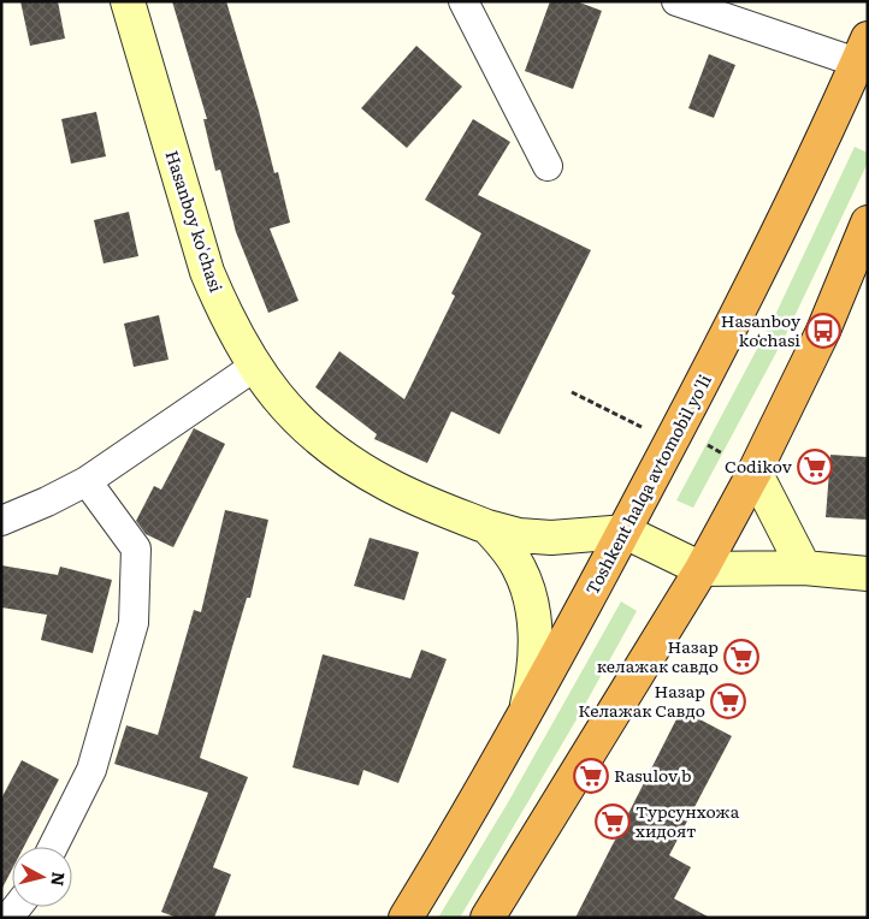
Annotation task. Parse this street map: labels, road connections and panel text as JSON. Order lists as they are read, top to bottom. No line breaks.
{"streets":{"highway":["Toshkent halqa avtomobil yo'li"],"main road":["Hasanboy ko'chasi"]},"crossings":[["Hasanboy ko'chasi","Toshkent halqa avtomobil yo'li"]],"places":{"bus stop":["Hasanboy koʻchasi"],"supermarket":["Codikov","Назар келажак савдо","Назар Келажак Савдо","Rasulov b","Турсунхожа хидоят"]},"north":"right"}
